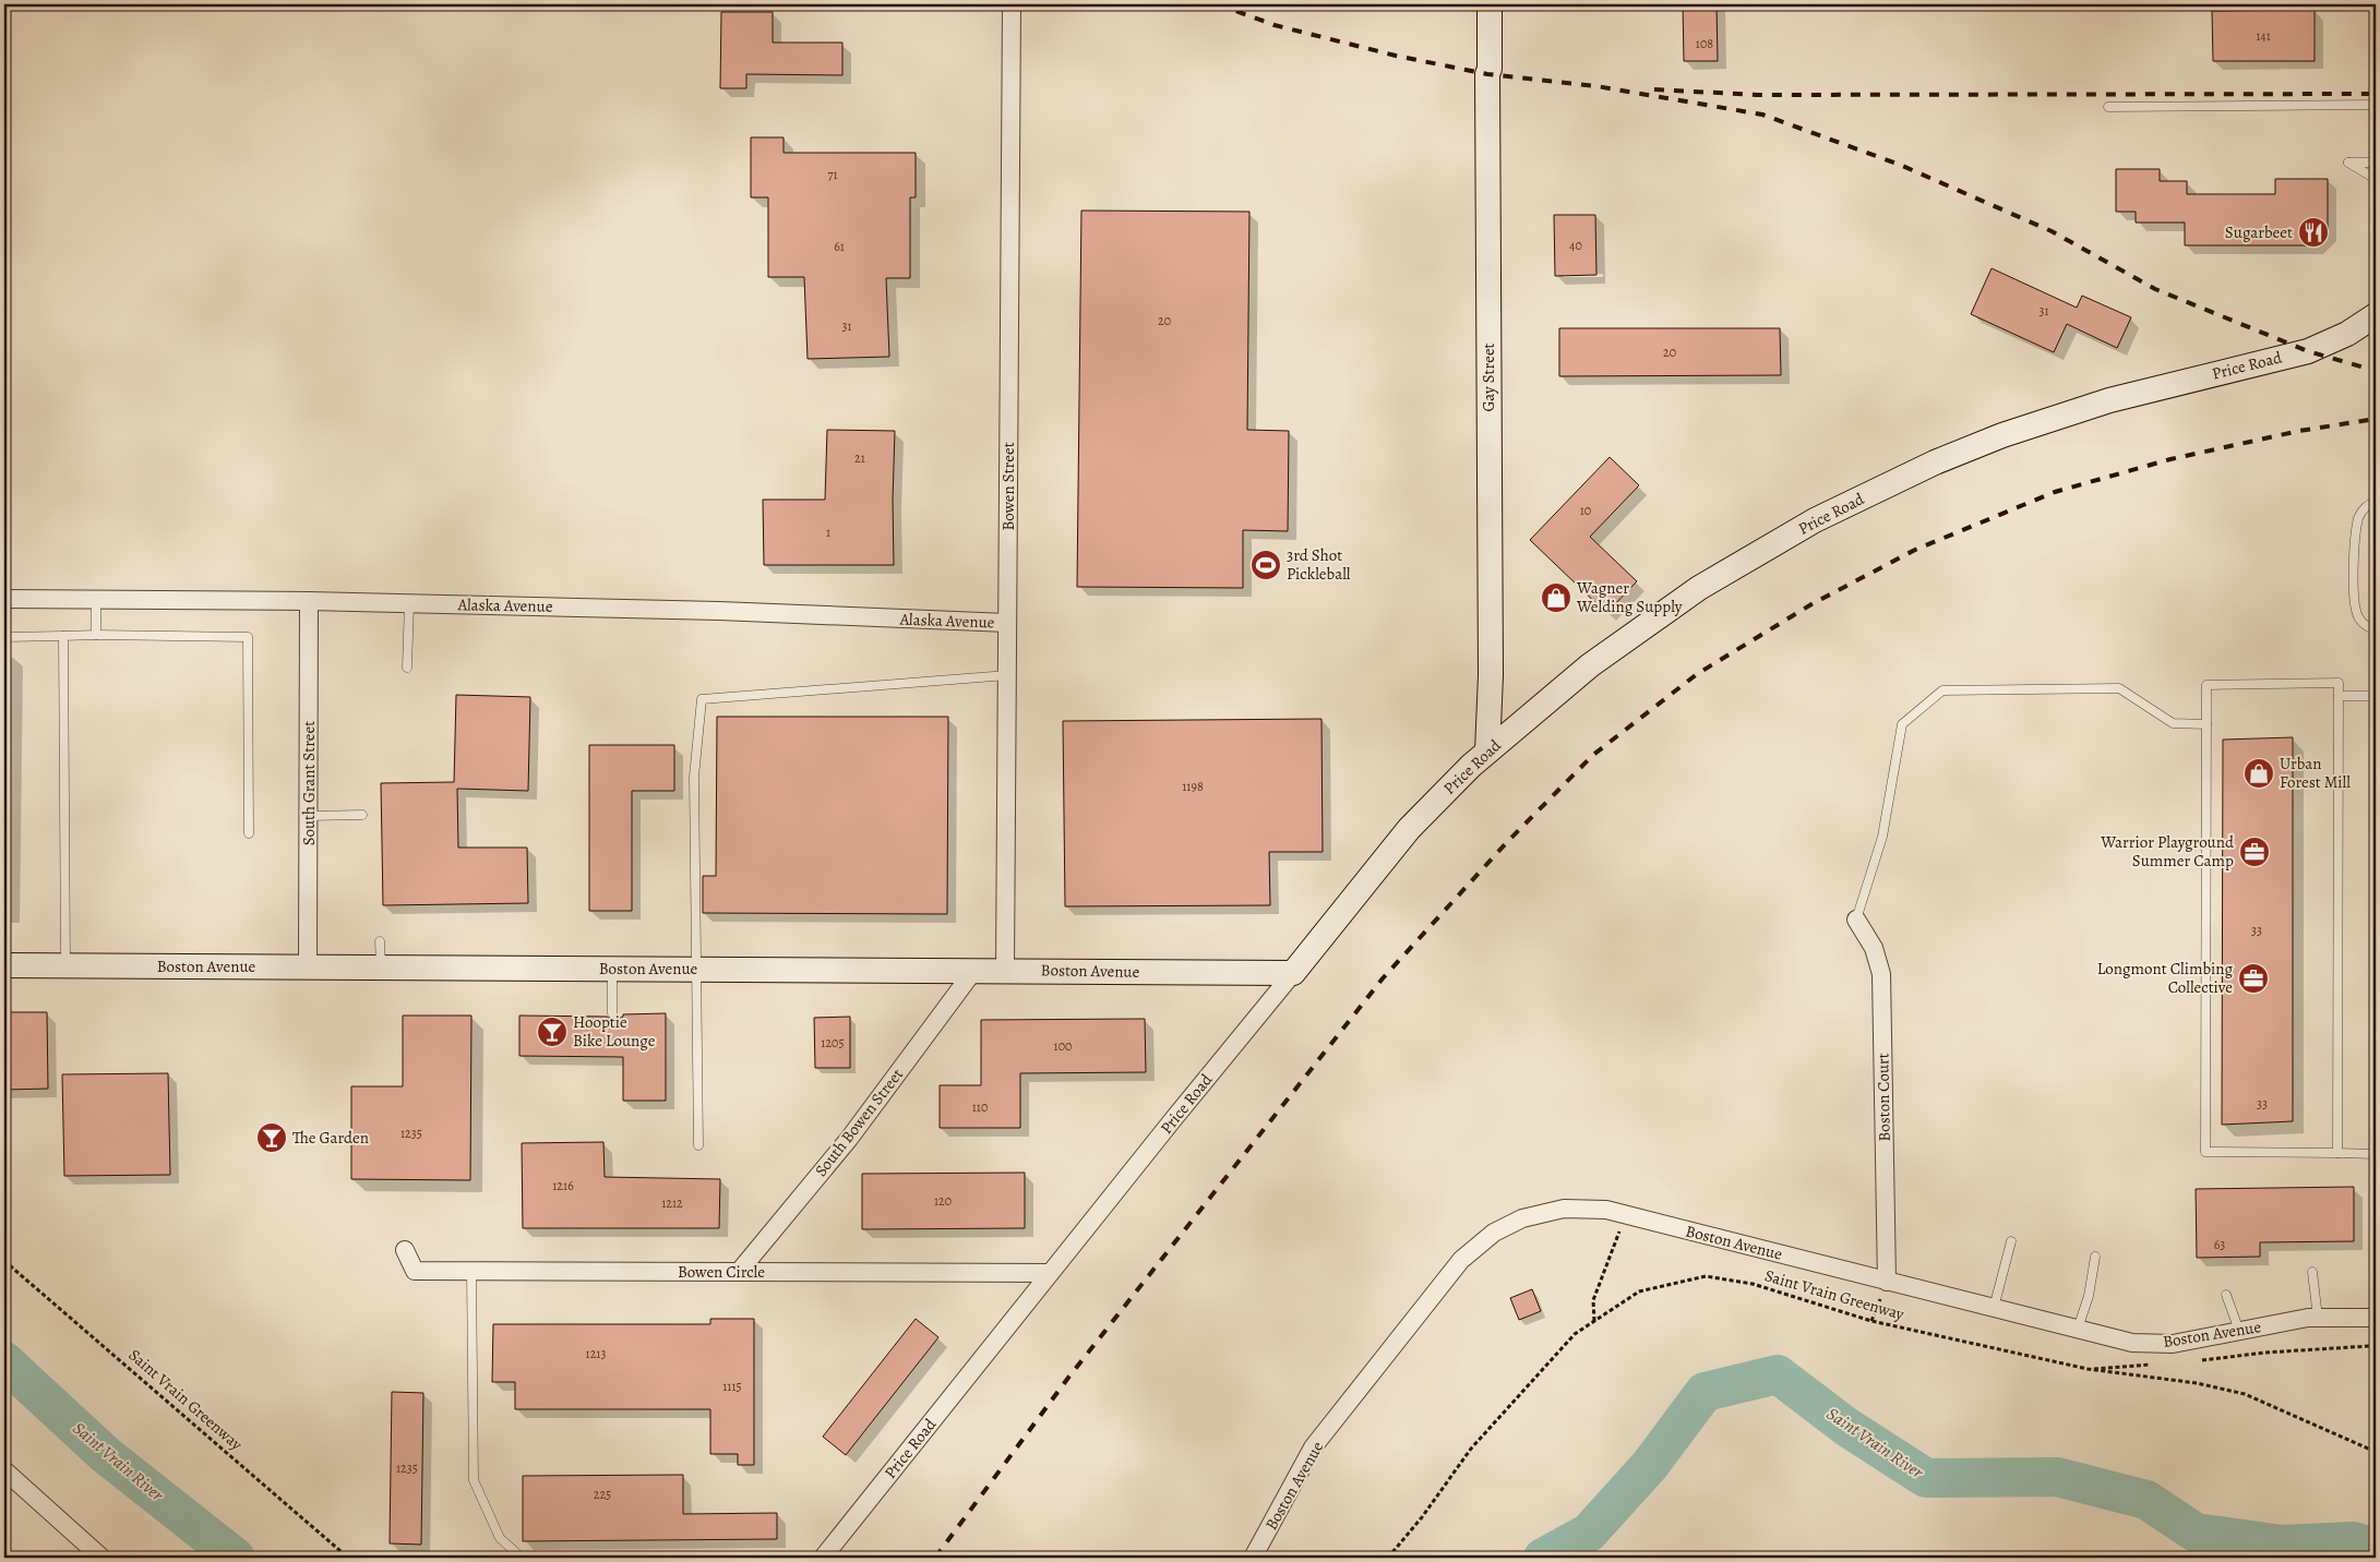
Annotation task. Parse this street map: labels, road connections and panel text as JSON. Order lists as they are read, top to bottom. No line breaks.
{"streets":{"street":["Price Road","Gay Street","Bowen Street","Alaska Avenue","South Grant Street","Boston Avenue","Boston Court","South Bowen Street","Bowen Circle"],"path":["Saint Vrain Greenway"]},"crossings":[["Price Road","Gay Street"],["Price Road","Boston Avenue"],["Price Road","Bowen Circle"],["Bowen Street","Alaska Avenue"],["Bowen Street","Boston Avenue"],["Alaska Avenue","South Grant Street"],["South Grant Street","Boston Avenue"],["Boston Avenue","Boston Court"],["Boston Avenue","South Bowen Street"],["South Bowen Street","Bowen Circle"]],"water":["Saint Vrain River"],"places":{"restaurant":["Sugarbeet"],"sports":["3rd Shot Pickleball"],"shop":["Wagner Welding Supply","Urban Forest Mill"],"office":["Warrior Playground Summer Camp","Longmont Climbing Collective"],"bar":["Hooptie Bike Lounge","The Garden"]},"house_numbers":["141","108","71","40","61","31","20","31","20","21","10","1","1198","33","1205","100","33","110","1235","1216","120","1212","63","1213","1115","1235","225"]}
